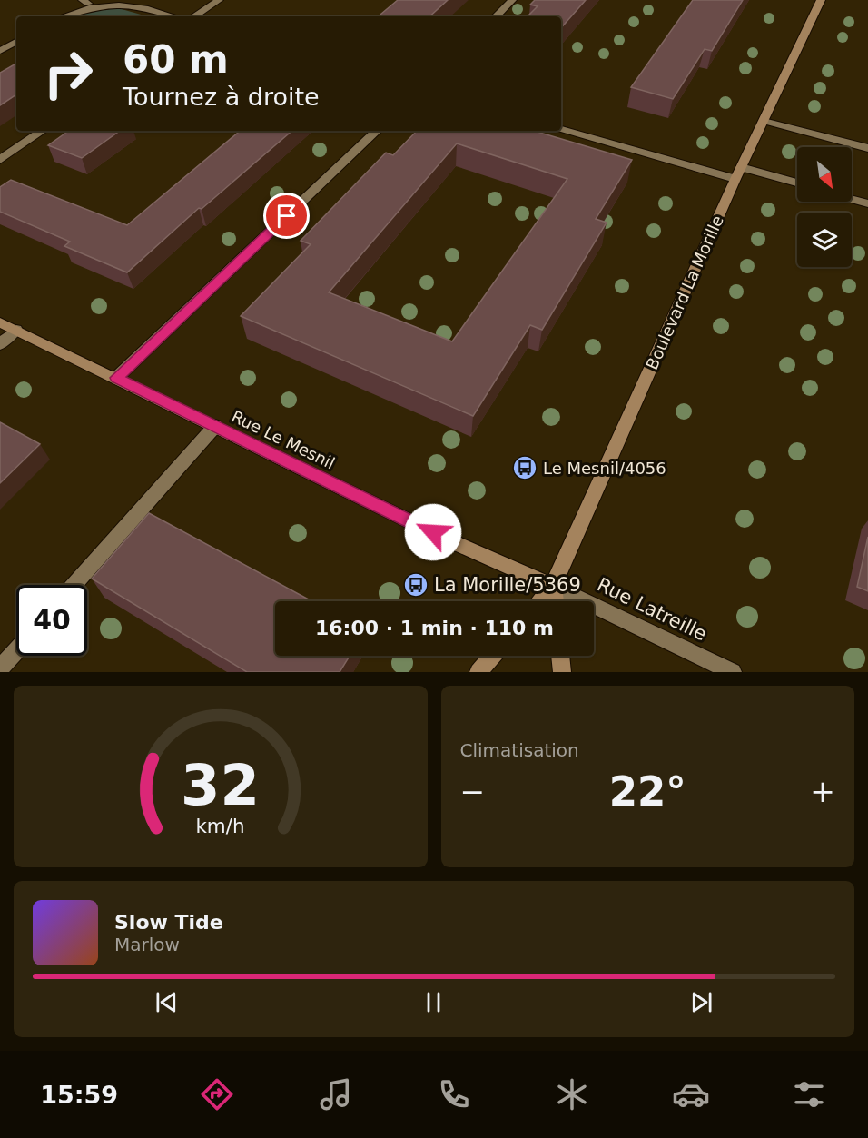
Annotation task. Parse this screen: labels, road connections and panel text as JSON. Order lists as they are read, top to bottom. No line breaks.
{"streets":{"street":["Boulevard La Morille","Rue Le Mesnil","Rue Latreille"]},"crossings":[["Boulevard La Morille","Rue Le Mesnil"],["Boulevard La Morille","Rue Latreille"],["Rue Le Mesnil","Rue Latreille"]],"places":{"bus stop":["Le Mesnil/4056","La Morille/5369"]},"north":"bottom right","page":{"turn":["60 m","Tournez à droite"],"limit":"40","trip":"16:00 · 1 min · 110 m","tile":"Climatisation","heat":["−","22°","+"],"song":["Slow Tide","Marlow"],"tabs":"15:59","gauge":["32","km/h"]}}
